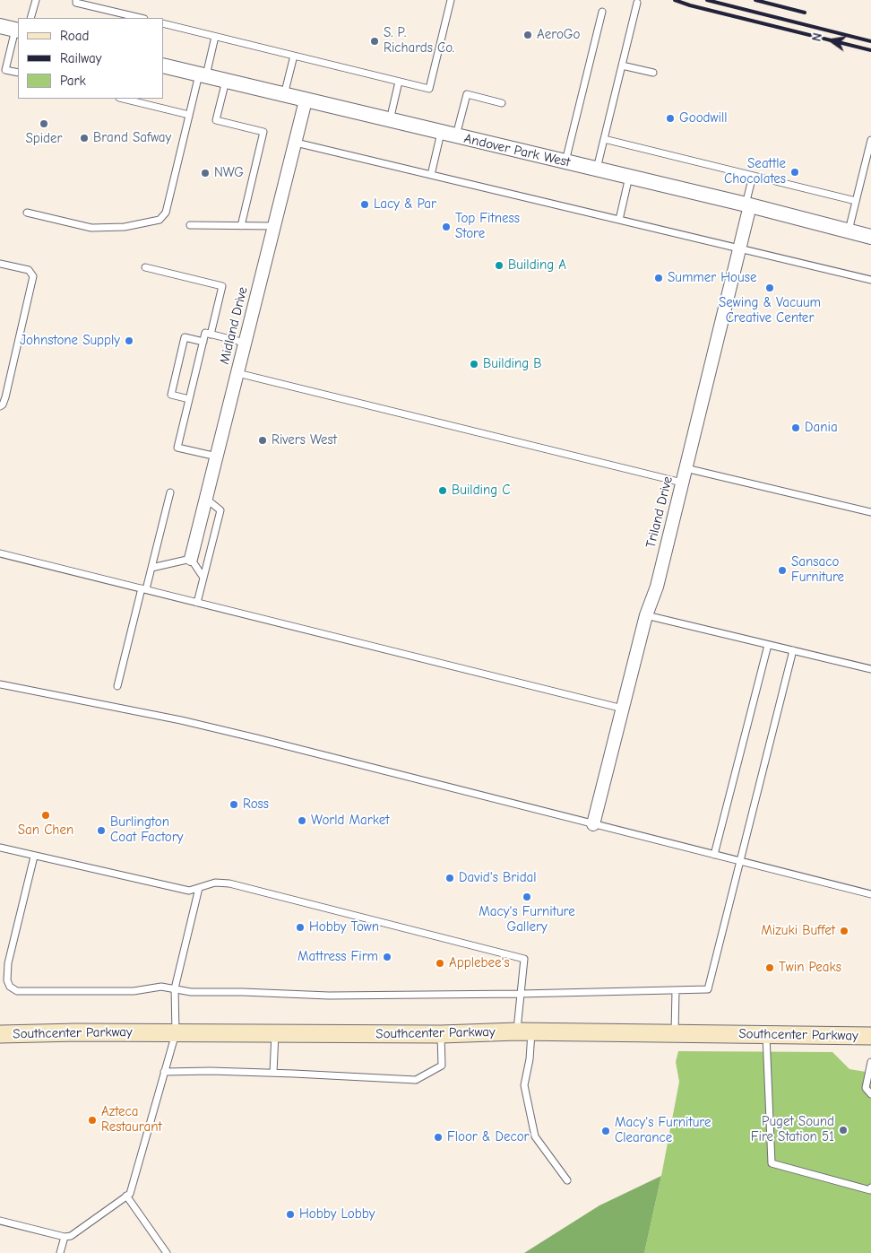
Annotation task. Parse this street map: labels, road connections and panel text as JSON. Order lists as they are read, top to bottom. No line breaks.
{"streets":{"main road":["Southcenter Parkway"],"street":["Andover Park West","Midland Drive","Triland Drive"]},"crossings":[["Andover Park West","Midland Drive"],["Andover Park West","Triland Drive"]],"places":["AeroGo","S. P. Richards Co.","Goodwill","Spider","Brand Safway","Seattle Chocolates","NWG","Lacy & Par","Top Fitness Store","Building A","Summer House","Sewing & Vacuum Creative Center","Johnstone Supply","Building B","Dania","Rivers West","Building C","Sansaco Furniture","Ross","San Chen","World Market","Burlington Coat Factory","David's Bridal","Macy's Furniture Gallery","Hobby Town","Mizuki Buffet","Mattress Firm","Applebee's","Twin Peaks","Azteca Restaurant","Puget Sound Fire Station 51","Macy's Furniture Clearance","Floor & Decor","Hobby Lobby"],"legend":["Road","Railway","Park"],"north":"left"}
